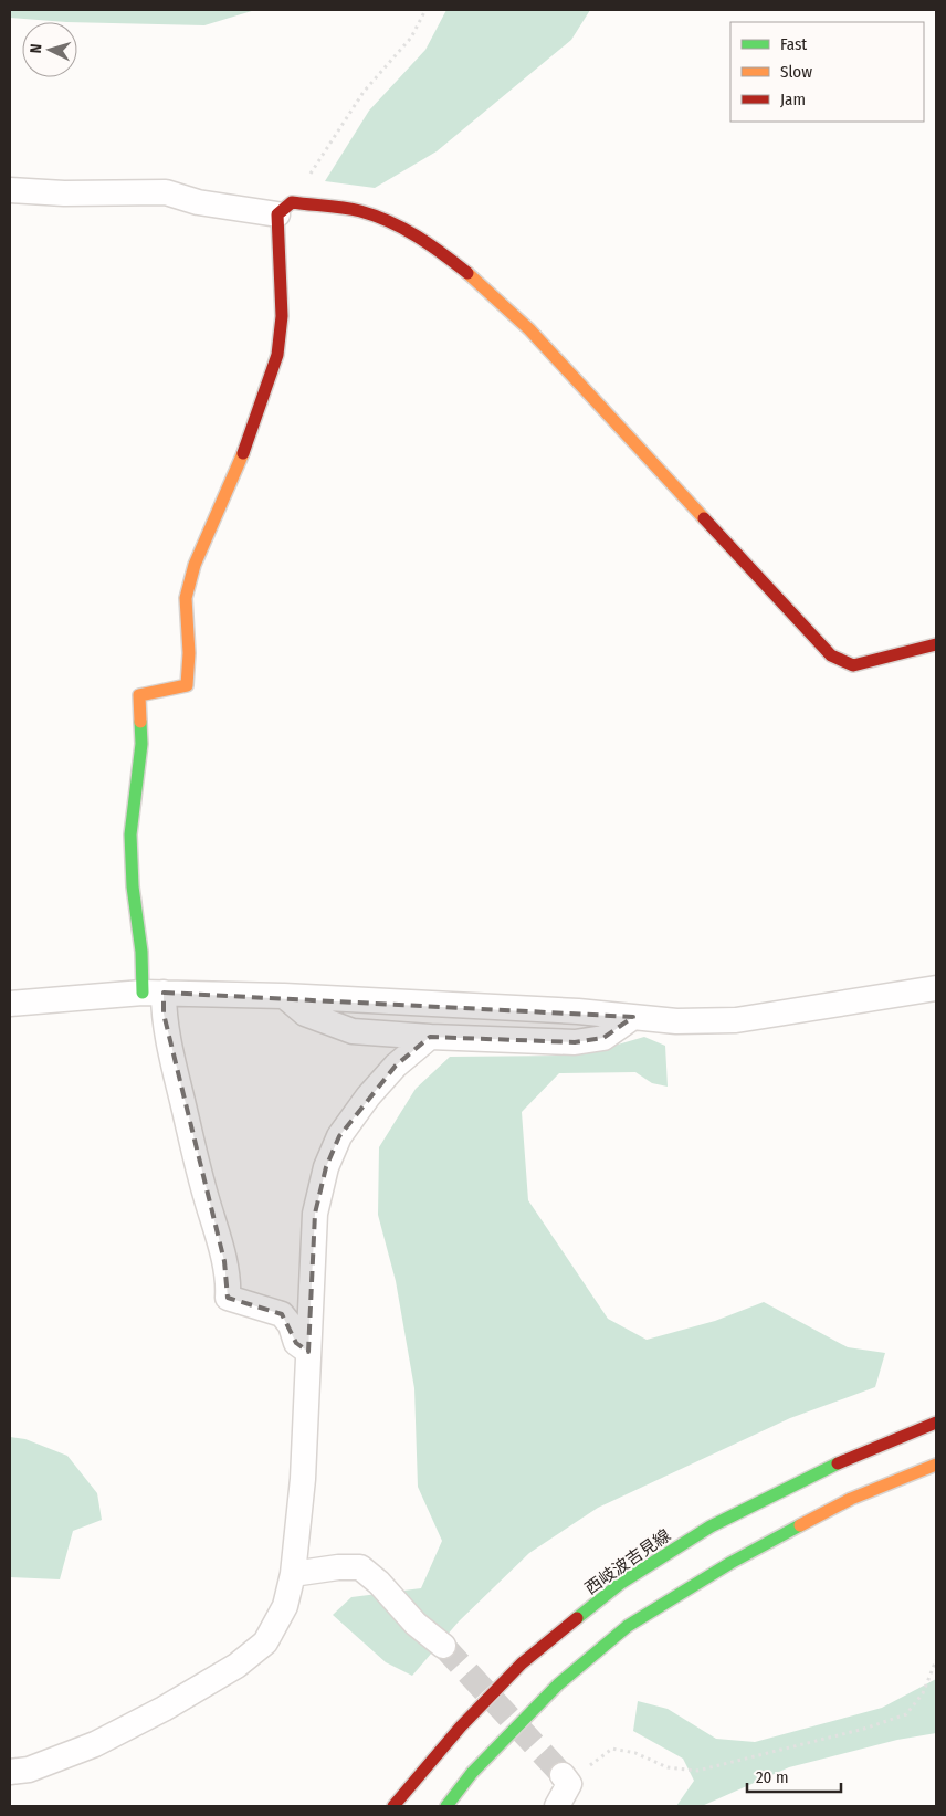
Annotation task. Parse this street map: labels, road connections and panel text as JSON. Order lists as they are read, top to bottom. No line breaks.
{"streets":{"street":["西岐波吉見線"]},"legend":["Fast","Slow","Jam"],"scale_bar":"20 m","north":"left"}
